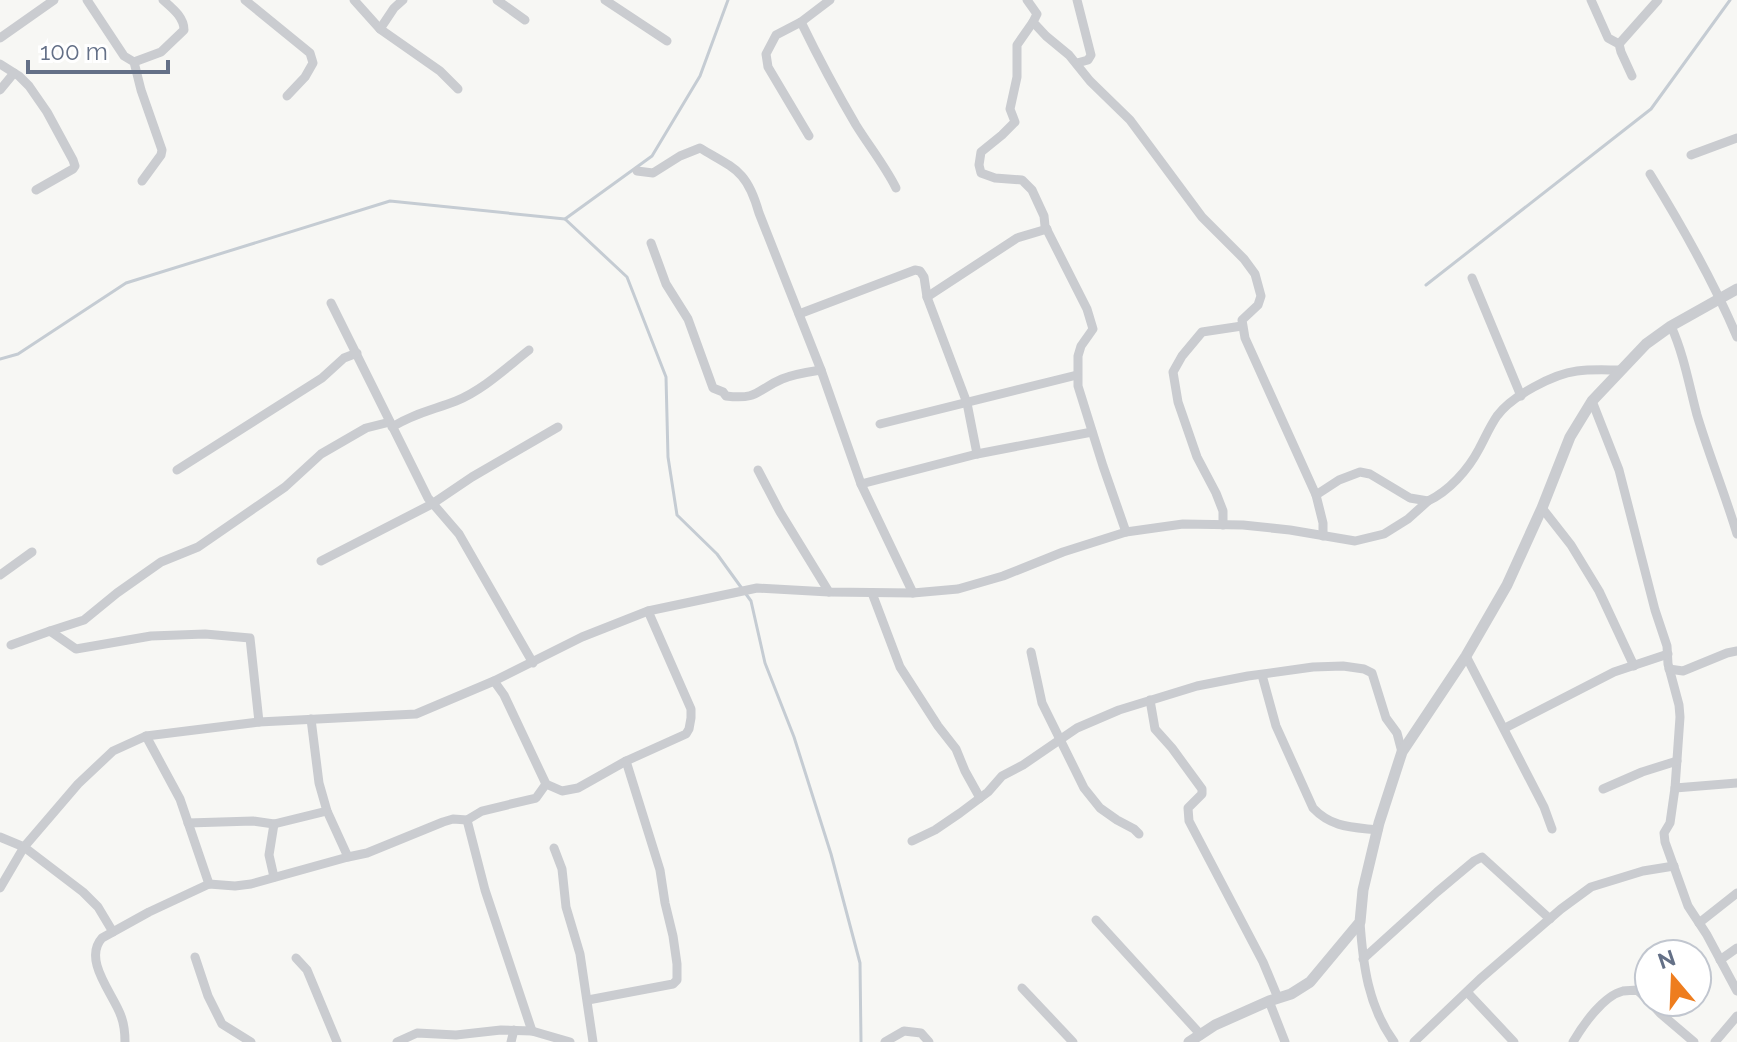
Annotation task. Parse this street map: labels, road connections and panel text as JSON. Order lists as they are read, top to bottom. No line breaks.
{"scale_bar":"100 m","north":"top"}
